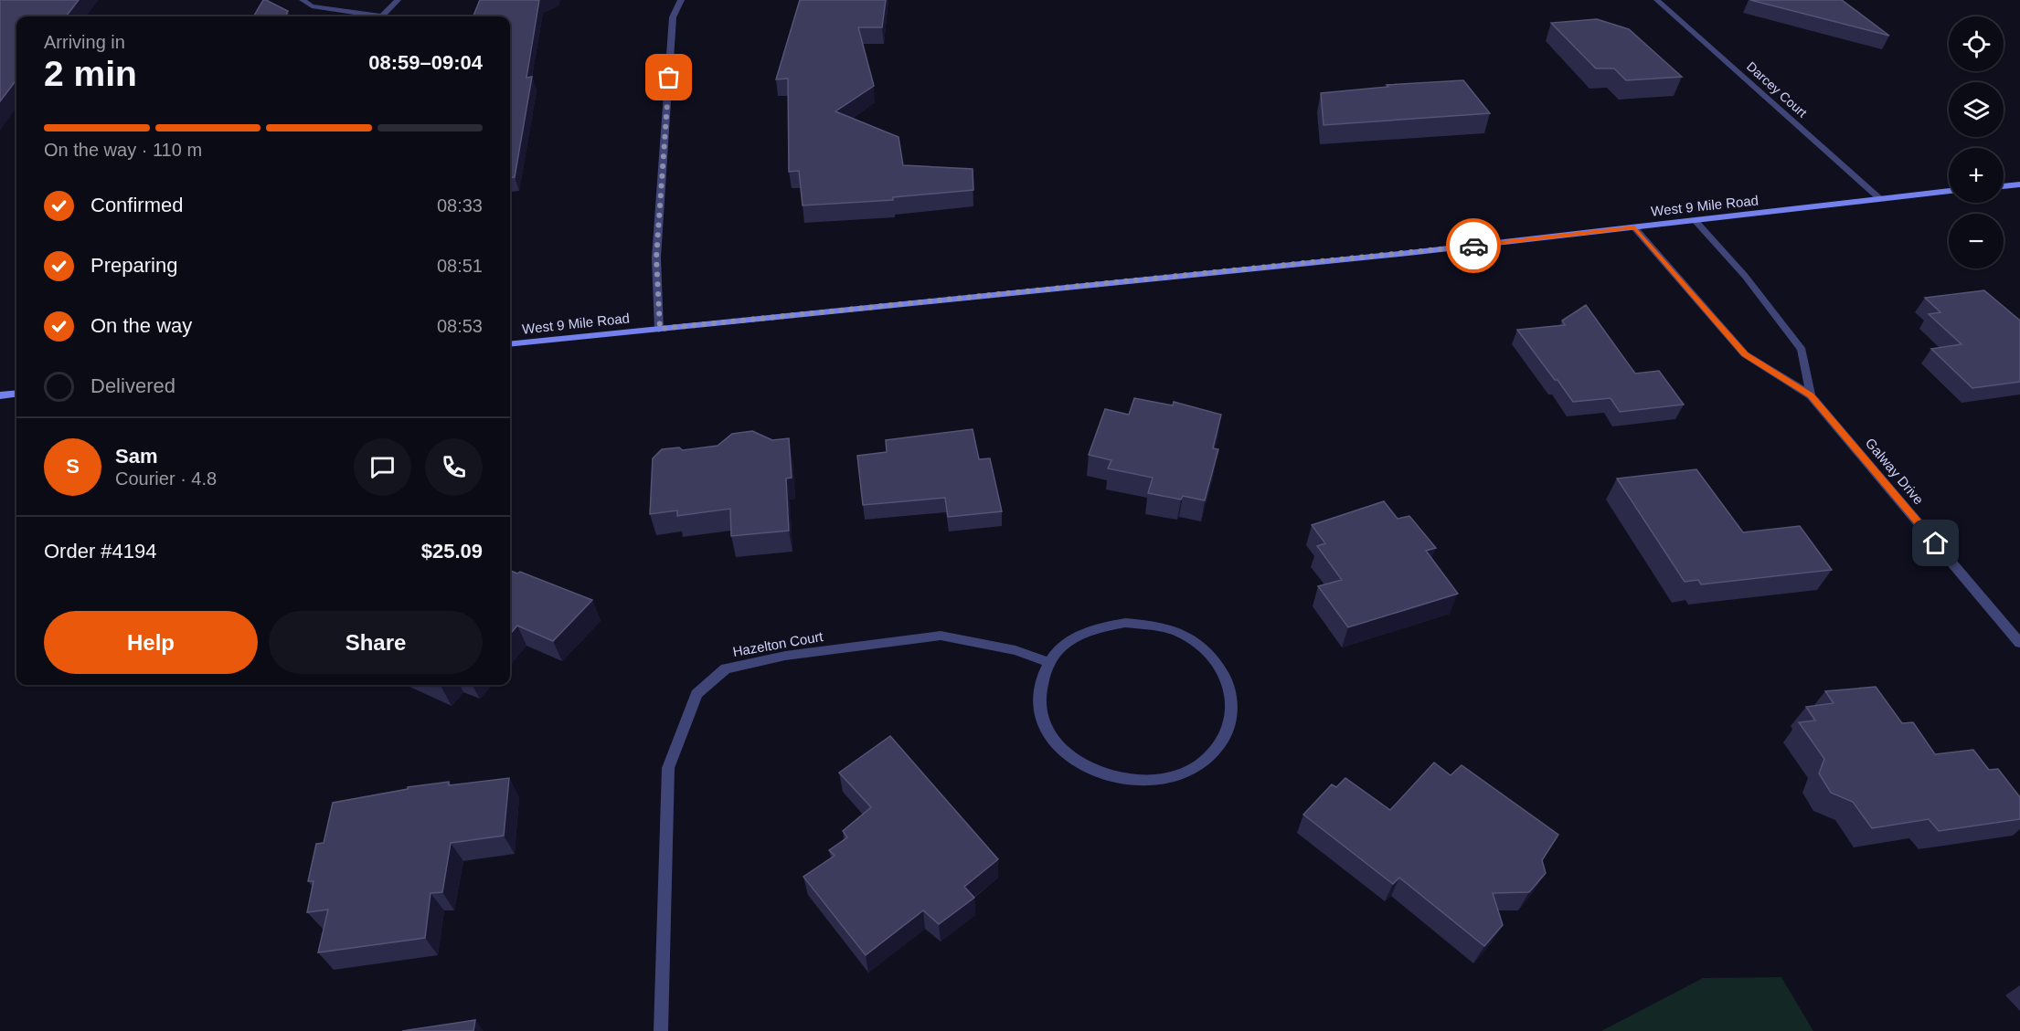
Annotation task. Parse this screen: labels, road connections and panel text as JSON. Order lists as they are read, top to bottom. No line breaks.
{"streets":{"street":["Darcey Court","West 9 Mile Road","Galway Drive","Hazelton Court"]},"crossings":[["Darcey Court","West 9 Mile Road"],["West 9 Mile Road","Galway Drive"]],"page":{"map_buttons":["+","−"],"heading":["2 min","Arriving in","08:59–09:04"],"panel":["Sam","Courier · 4.8","Order #4194","$25.09"],"bar":"On the way · 110 m","list":[["Confirmed","08:33"],["Preparing","08:51"],["On the way","08:53"],"Delivered"],"round":"S","buttons":["Help","Share"]}}
